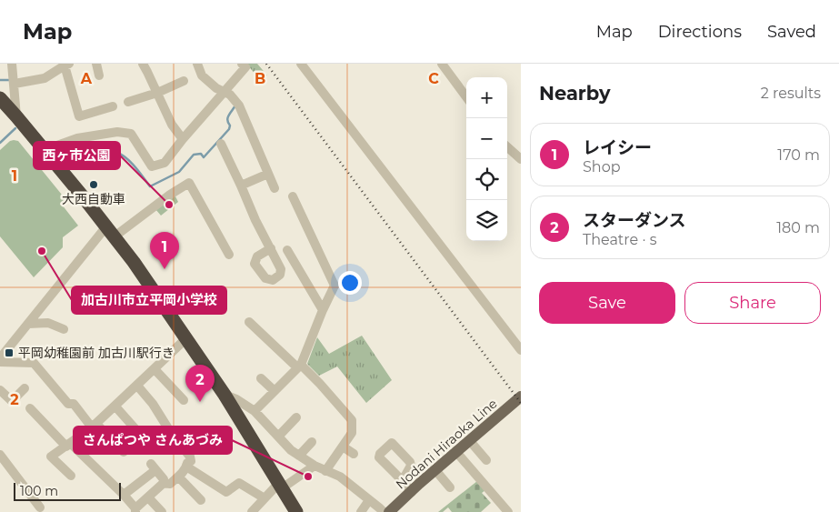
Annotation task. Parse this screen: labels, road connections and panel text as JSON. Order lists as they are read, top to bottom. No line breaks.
{"streets":{"main road":["Nodani Hiraoka Line"]},"places":{"other":["大西自動車","西ヶ市公園","加古川市立平岡小学校","さんぱつや さんあづみ"],"transit":["平岡幼稚園前 加古川駅行き"]},"scale_bar":"100 m","page":{"header":"Map","nav":["Map","Directions","Saved"],"heading":["Nearby","2 results"],"map_buttons":["+","−"],"list":[{"mark":"1","name":"レイシー","note":"Shop","value":"170 m"},{"mark":"2","name":"スターダンス","note":"Theatre · s","value":"180 m"}],"pins":["1","2"],"buttons":["Save","Share"],"scale":"100 m"},"grid":{"columns":["A","B","C"],"rows":["1","2"]}}
